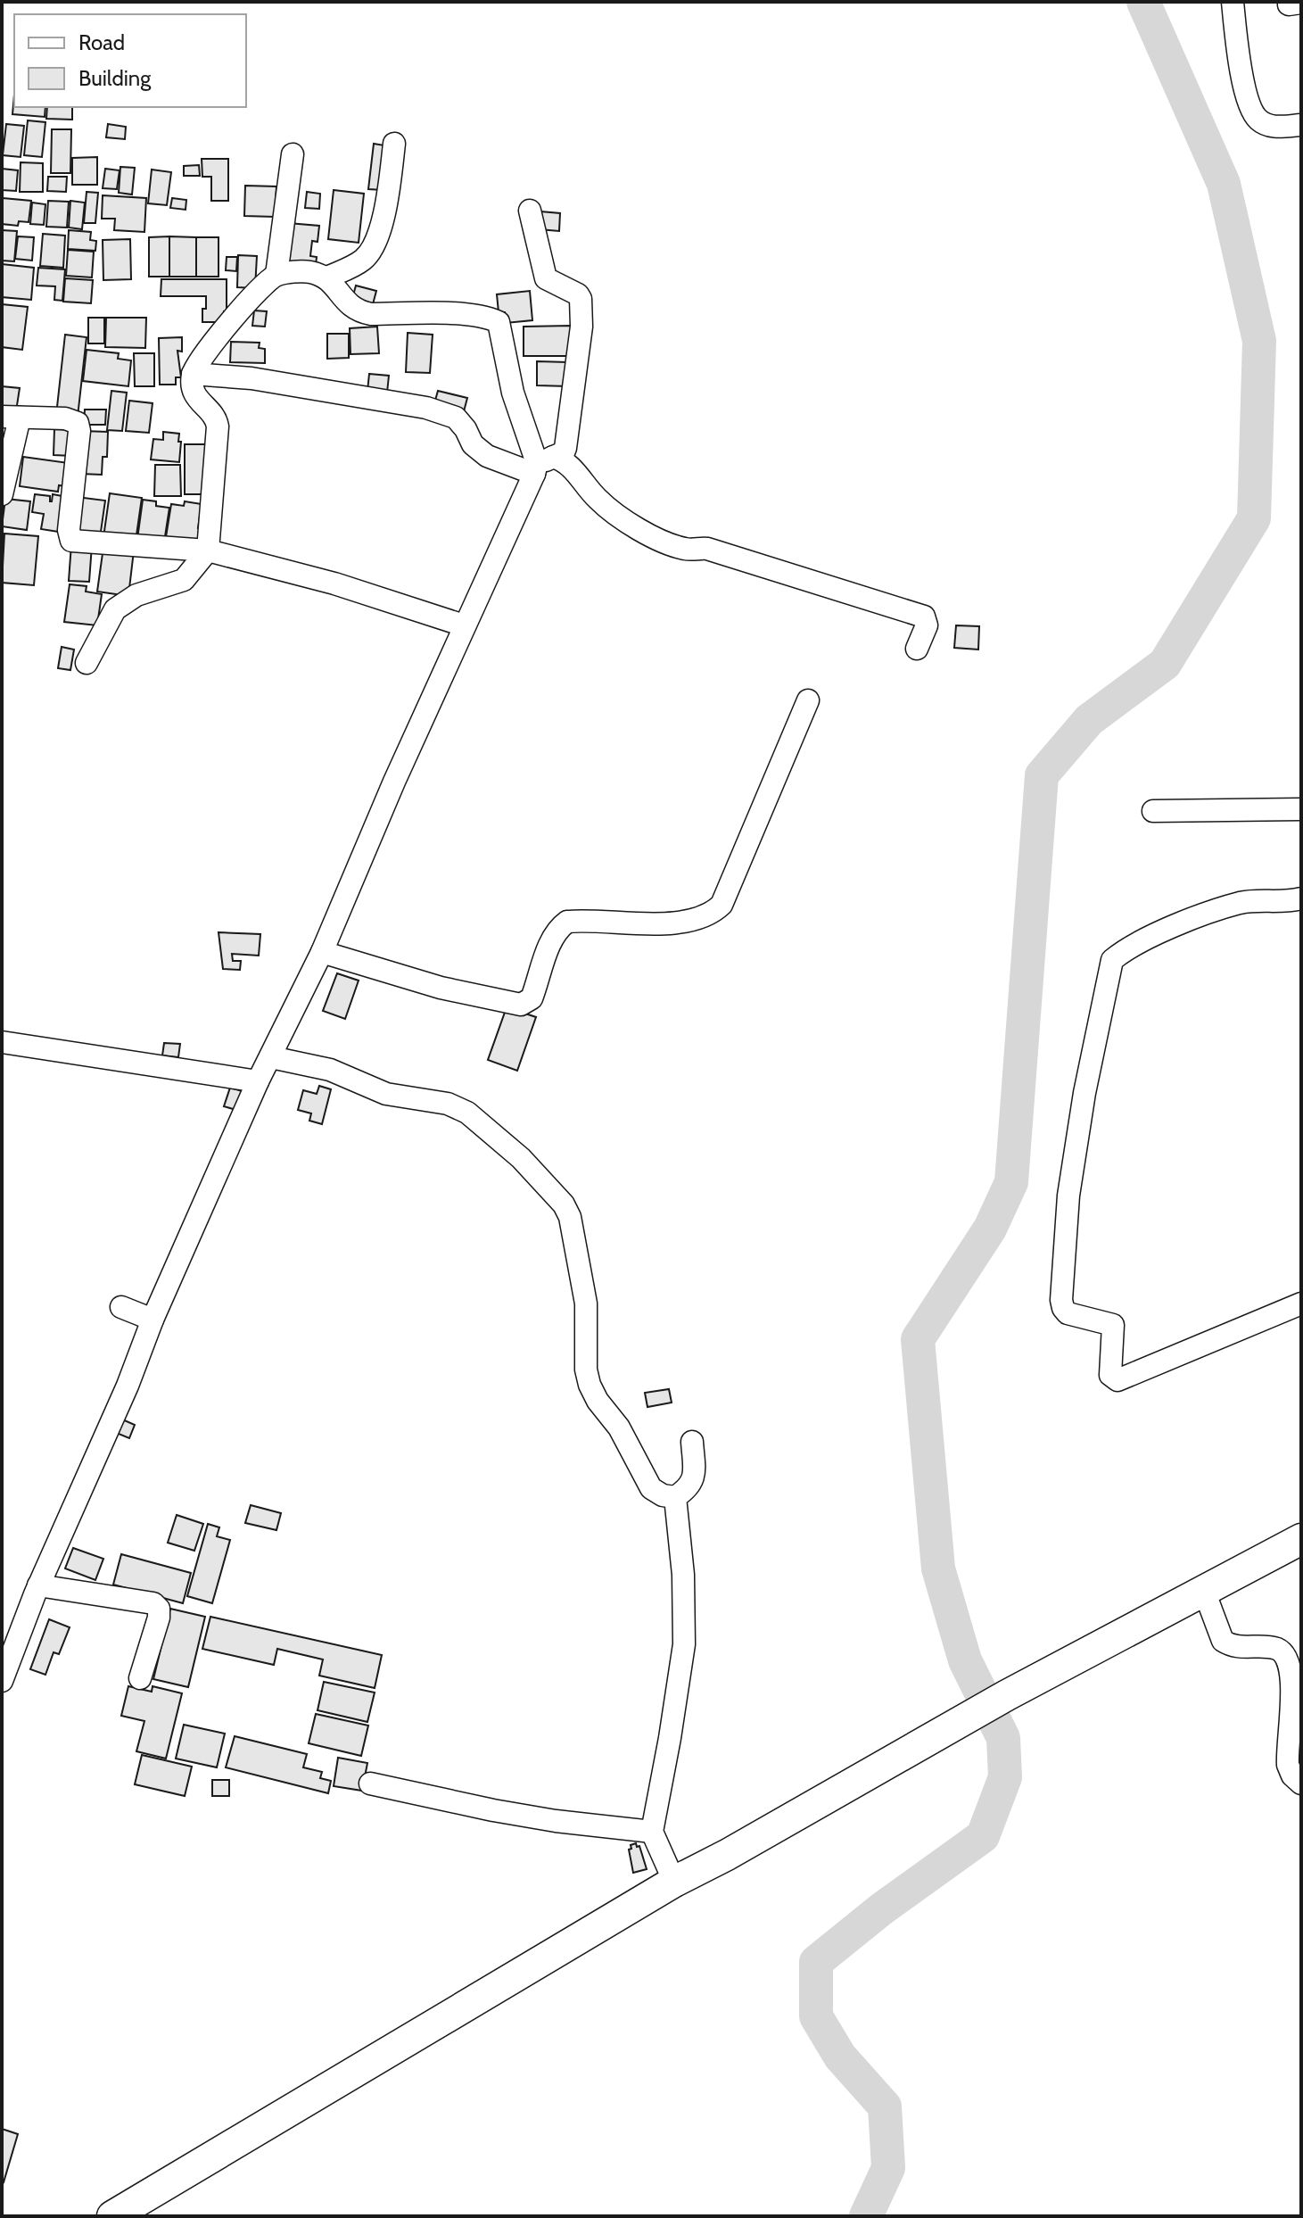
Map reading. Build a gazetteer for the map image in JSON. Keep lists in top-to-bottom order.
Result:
{
  "legend": ["Road", "Building"]
}
